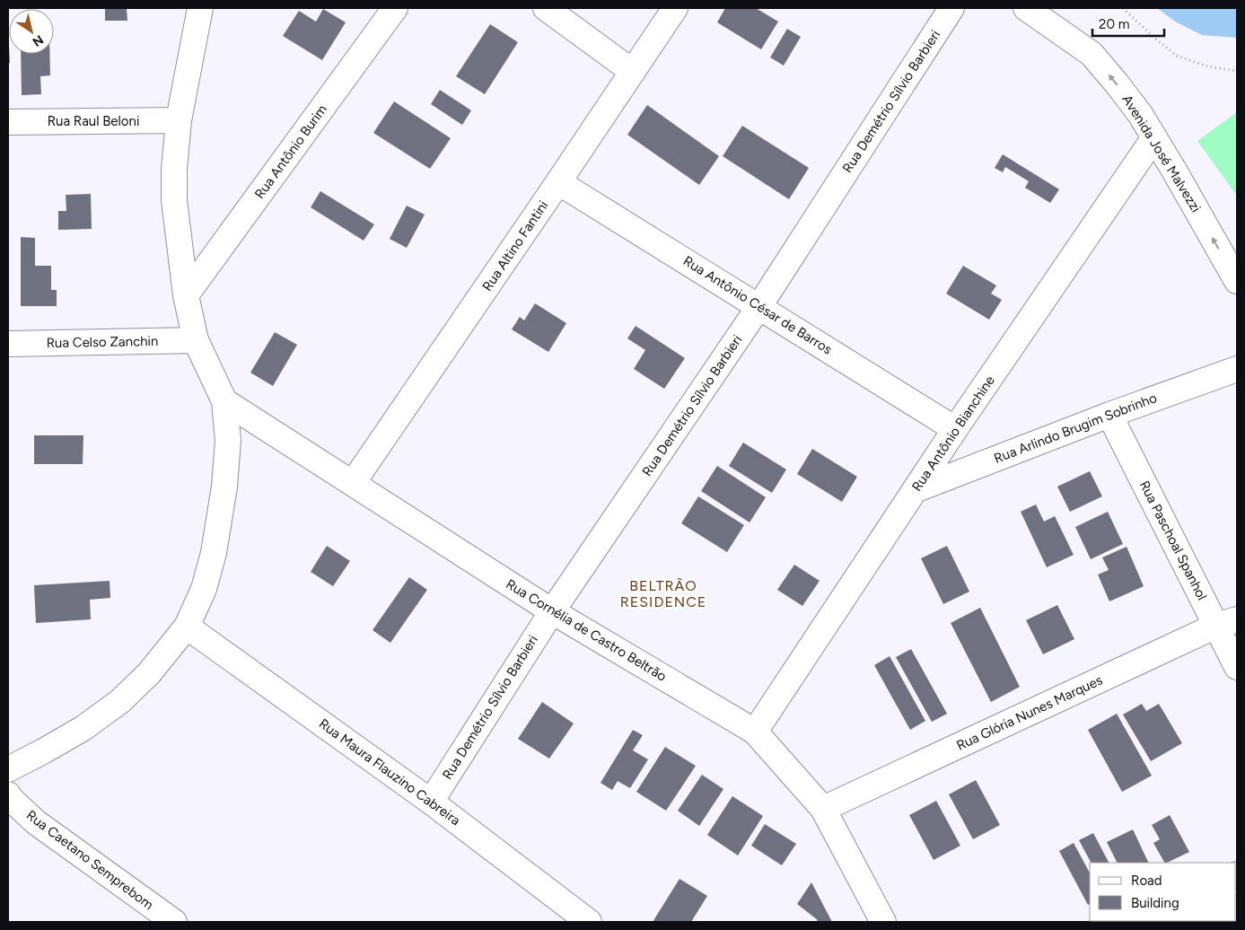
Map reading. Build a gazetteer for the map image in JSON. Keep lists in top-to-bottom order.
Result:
{
  "streets": {
    "street": [
      "Rua Demétrio Sílvio Barbieri",
      "Rua Raul Beloni",
      "Rua Antônio Burim",
      "Avenida José Malvezzi",
      "Rua Altino Fantini",
      "Rua Antônio César de Barros",
      "Rua Celso Zanchin",
      "Rua Arlindo Brugim Sobrinho",
      "Rua Antônio Bianchine",
      "Rua Paschoal Spanhol",
      "Rua Cornélia de Castro Beltrão",
      "Rua Glória Nunes Marques",
      "Rua Maura Flauzino Cabreira",
      "Rua Caetano Semprebom"
    ]
  },
  "crossings": [
    ["Rua Demétrio Sílvio Barbieri", "Rua Antônio César de Barros"],
    ["Rua Demétrio Sílvio Barbieri", "Rua Cornélia de Castro Beltrão"],
    ["Rua Demétrio Sílvio Barbieri", "Rua Maura Flauzino Cabreira"],
    ["Avenida José Malvezzi", "Rua Antônio Bianchine"],
    ["Rua Altino Fantini", "Rua Antônio César de Barros"],
    ["Rua Altino Fantini", "Rua Cornélia de Castro Beltrão"],
    ["Rua Antônio César de Barros", "Rua Antônio Bianchine"],
    ["Rua Arlindo Brugim Sobrinho", "Rua Antônio Bianchine"],
    ["Rua Arlindo Brugim Sobrinho", "Rua Paschoal Spanhol"],
    ["Rua Antônio Bianchine", "Rua Cornélia de Castro Beltrão"],
    ["Rua Paschoal Spanhol", "Rua Glória Nunes Marques"],
    ["Rua Cornélia de Castro Beltrão", "Rua Glória Nunes Marques"]
  ],
  "one_way": ["Avenida José Malvezzi"],
  "districts": ["BELTRÃO RESIDENCE"],
  "legend": ["Road", "Building"],
  "scale_bar": "20 m",
  "north": "bottom right"
}
